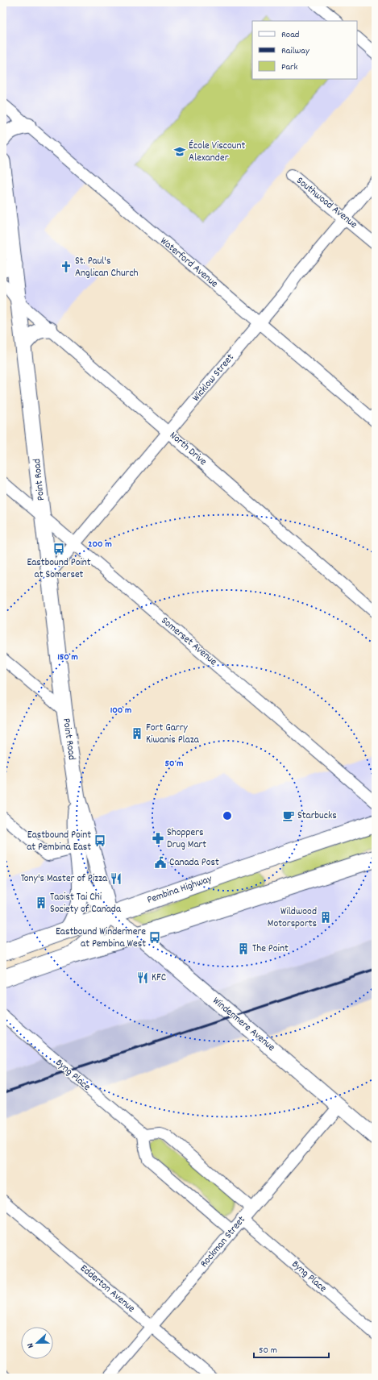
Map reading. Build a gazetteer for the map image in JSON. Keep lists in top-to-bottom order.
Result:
{
  "streets": {
    "main road": ["Pembina Highway"],
    "street": [
      "Southwood Avenue",
      "Waterford Avenue",
      "Wicklow Street",
      "North Drive",
      "Point Road",
      "Somerset Avenue",
      "Windermere Avenue",
      "Byng Place",
      "Rockman Street",
      "Edderton Avenue"
    ]
  },
  "crossings": [
    ["Southwood Avenue", "Wicklow Street"],
    ["Waterford Avenue", "Wicklow Street"],
    ["Wicklow Street", "North Drive"],
    ["Wicklow Street", "Point Road"],
    ["Wicklow Street", "Somerset Avenue"],
    ["North Drive", "Point Road"],
    ["Point Road", "Somerset Avenue"],
    ["Point Road", "Pembina Highway"],
    ["Point Road", "Windermere Avenue"],
    ["Pembina Highway", "Windermere Avenue"],
    ["Windermere Avenue", "Rockman Street"],
    ["Byng Place", "Rockman Street"],
    ["Rockman Street", "Edderton Avenue"]
  ],
  "places": {
    "school or university": ["École Viscount Alexander"],
    "church": ["St. Paul's Anglican Church"],
    "bus stop": ["Eastbound Point at Somerset", "Eastbound Point at Pembina East", "Eastbound Windermere at Pembina West"],
    "building": [
      "Fort Garry Kiwanis Plaza",
      "Taoist Tai Chi Society of Canada",
      "Wildwood Motorsports",
      "The Point"
    ],
    "cafe": ["Starbucks"],
    "pharmacy": ["Shoppers Drug Mart"],
    "public building": ["Canada Post"],
    "restaurant": ["Tony's Master of Pizza", "KFC"]
  },
  "legend": ["Road", "Railway", "Park"],
  "scale_bar": "50 m",
  "north": "left",
  "rings": [
    "200 m",
    "150 m",
    "100 m",
    "50 m"
  ]
}
